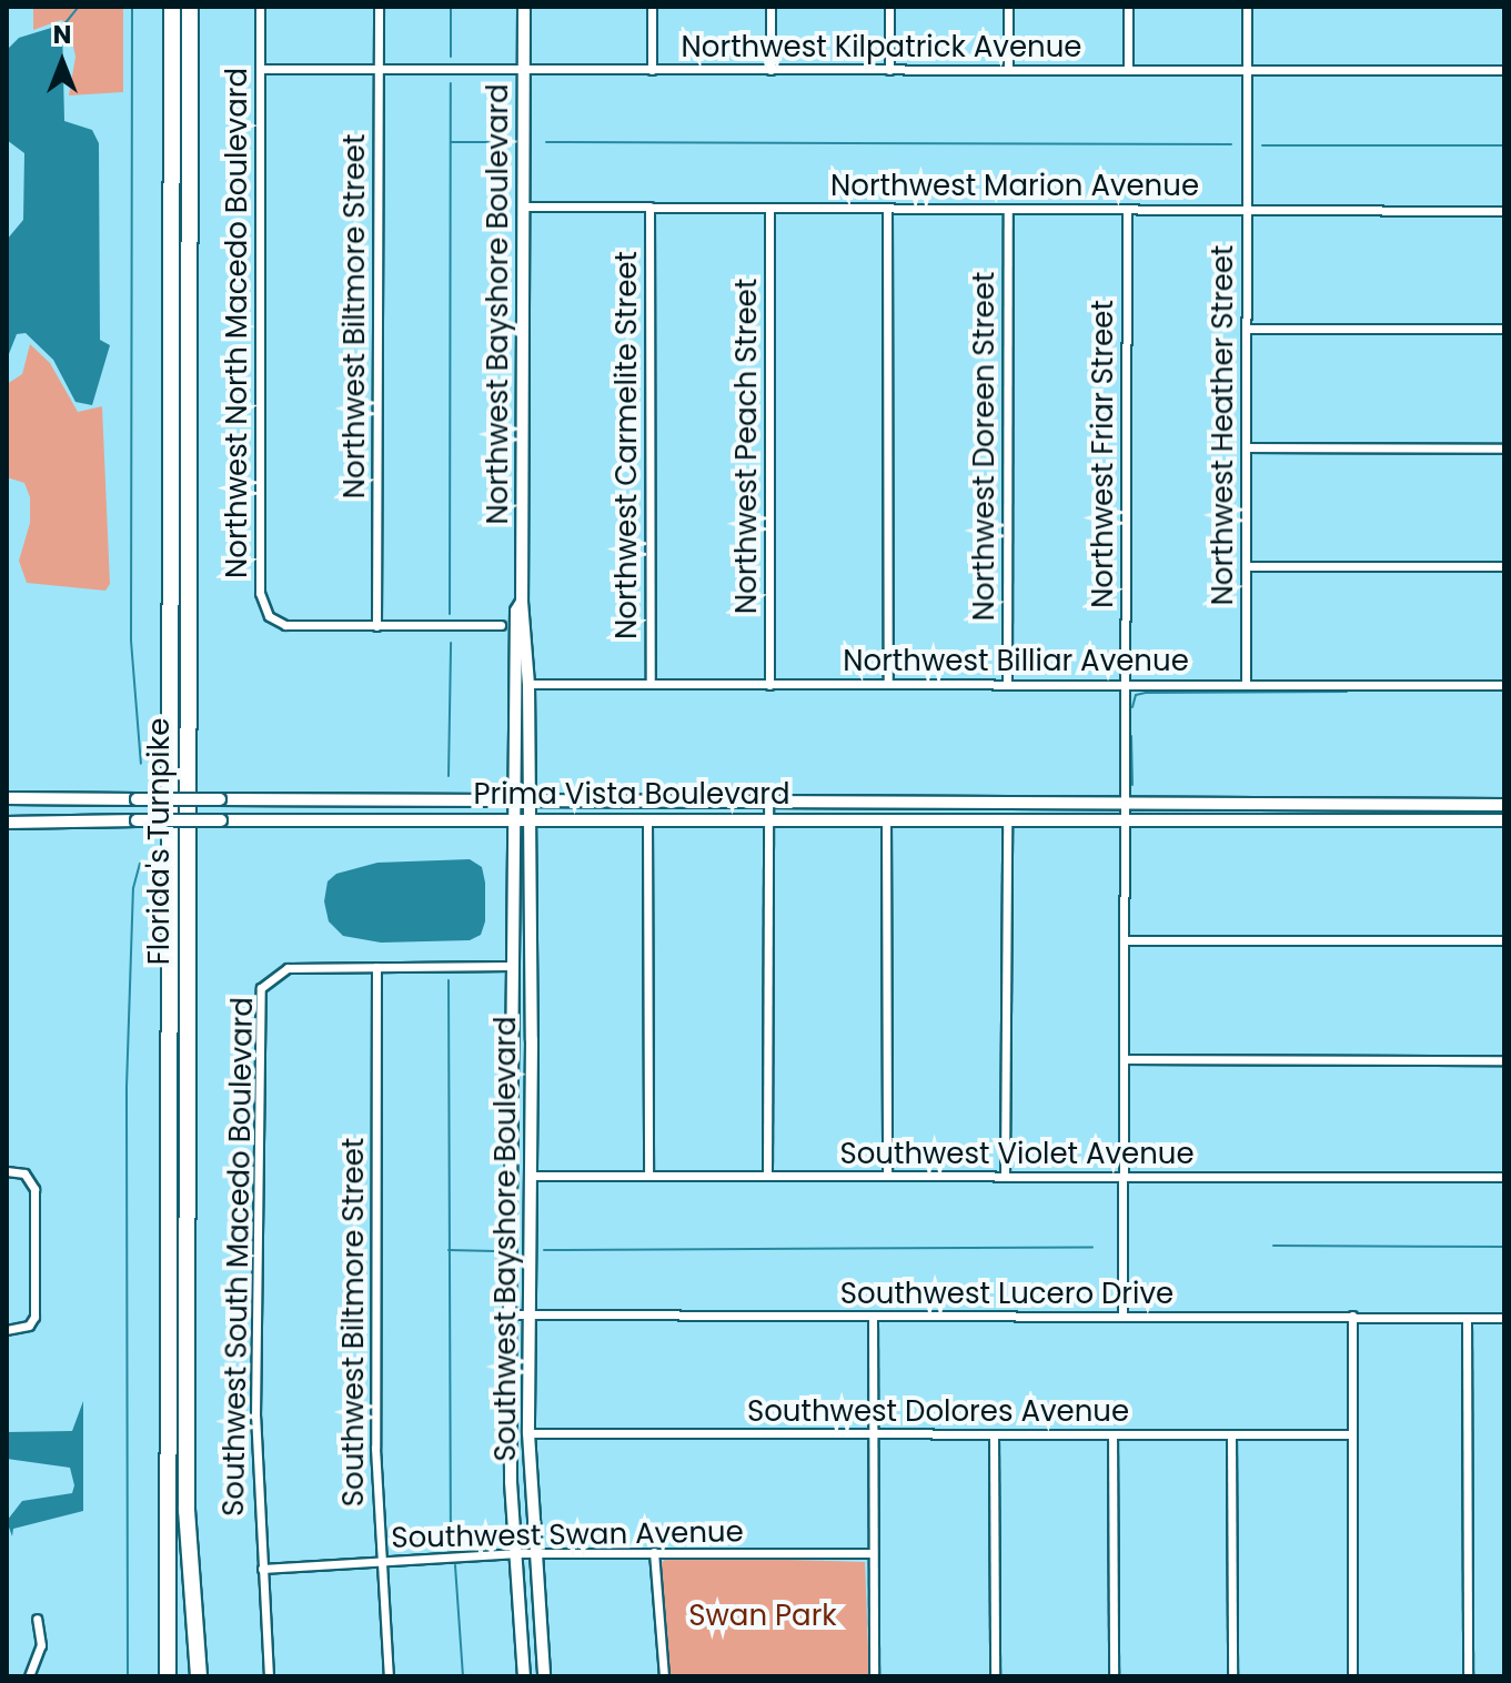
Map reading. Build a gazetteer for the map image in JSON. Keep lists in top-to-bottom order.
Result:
{
  "streets": {
    "highway": ["Florida's Turnpike"],
    "main road": ["Northwest Bayshore Boulevard", "Prima Vista Boulevard", "Southwest Bayshore Boulevard"],
    "street": [
      "Northwest Kilpatrick Avenue",
      "Northwest Marion Avenue",
      "Northwest Biltmore Street",
      "Northwest North Macedo Boulevard",
      "Northwest Heather Street",
      "Northwest Carmelite Street",
      "Northwest Peach Street",
      "Northwest Doreen Street",
      "Northwest Friar Street",
      "Northwest Billiar Avenue",
      "Southwest Violet Avenue",
      "Southwest South Macedo Boulevard",
      "Southwest Lucero Drive",
      "Southwest Biltmore Street",
      "Southwest Dolores Avenue",
      "Southwest Swan Avenue"
    ]
  },
  "crossings": [
    ["Northwest Kilpatrick Avenue", "Northwest Bayshore Boulevard"],
    ["Northwest Kilpatrick Avenue", "Northwest Biltmore Street"],
    ["Northwest Kilpatrick Avenue", "Northwest North Macedo Boulevard"],
    ["Northwest Kilpatrick Avenue", "Northwest Heather Street"],
    ["Northwest Marion Avenue", "Northwest Bayshore Boulevard"],
    ["Northwest Marion Avenue", "Northwest Heather Street"],
    ["Northwest Marion Avenue", "Northwest Carmelite Street"],
    ["Northwest Marion Avenue", "Northwest Peach Street"],
    ["Northwest Marion Avenue", "Northwest Doreen Street"],
    ["Northwest Marion Avenue", "Northwest Friar Street"],
    ["Northwest Bayshore Boulevard", "Northwest Billiar Avenue"],
    ["Northwest Bayshore Boulevard", "Prima Vista Boulevard"],
    ["Northwest Bayshore Boulevard", "Southwest Bayshore Boulevard"],
    ["Northwest Biltmore Street", "Northwest North Macedo Boulevard"],
    ["Northwest Heather Street", "Northwest Billiar Avenue"],
    ["Northwest Carmelite Street", "Northwest Billiar Avenue"],
    ["Northwest Peach Street", "Northwest Billiar Avenue"],
    ["Northwest Doreen Street", "Northwest Billiar Avenue"],
    ["Northwest Friar Street", "Northwest Billiar Avenue"],
    ["Northwest Friar Street", "Prima Vista Boulevard"],
    ["Northwest Friar Street", "Southwest Violet Avenue"],
    ["Northwest Friar Street", "Southwest Lucero Drive"],
    ["Prima Vista Boulevard", "Southwest Bayshore Boulevard"],
    ["Southwest Violet Avenue", "Southwest Bayshore Boulevard"],
    ["Southwest Bayshore Boulevard", "Southwest South Macedo Boulevard"],
    ["Southwest Bayshore Boulevard", "Southwest Lucero Drive"],
    ["Southwest Bayshore Boulevard", "Southwest Dolores Avenue"],
    ["Southwest Bayshore Boulevard", "Southwest Swan Avenue"],
    ["Southwest South Macedo Boulevard", "Southwest Biltmore Street"],
    ["Southwest South Macedo Boulevard", "Southwest Swan Avenue"],
    ["Southwest Biltmore Street", "Southwest Swan Avenue"]
  ],
  "parks": ["Swan Park"],
  "north": "top"
}
